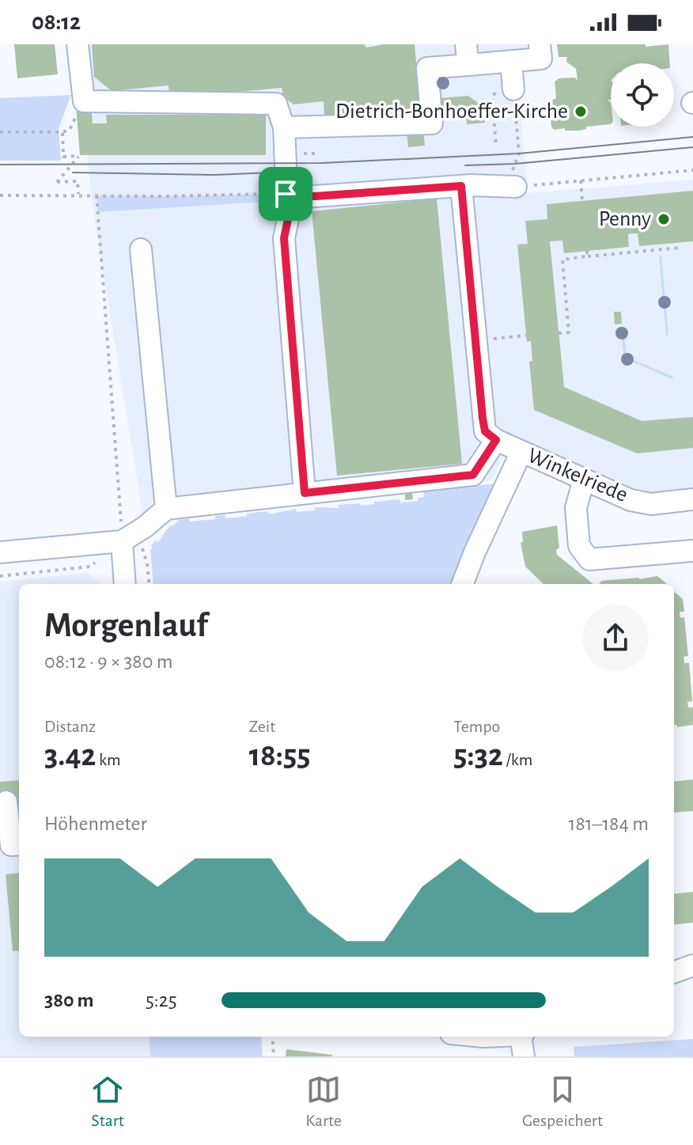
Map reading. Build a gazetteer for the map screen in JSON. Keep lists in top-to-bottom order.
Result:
{
  "streets": {
    "street": ["Winkelriede"]
  },
  "places": ["Dietrich-Bonhoeffer-Kirche", "Penny"],
  "page": {
    "status": "08:12",
    "heading": ["Morgenlauf", "08:12 · 9 × 380 m"],
    "stats": [
      ["Distanz", "3.42 km"],
      ["Zeit", "18:55"],
      ["Tempo", "5:32 /km"]
    ],
    "chart": ["Höhenmeter", "181–184 m"],
    "list": [
      {
        "name": "380 m",
        "note": "5:25"
      }
    ],
    "tabs": ["Start", "Karte", "Gespeichert"]
  }
}
